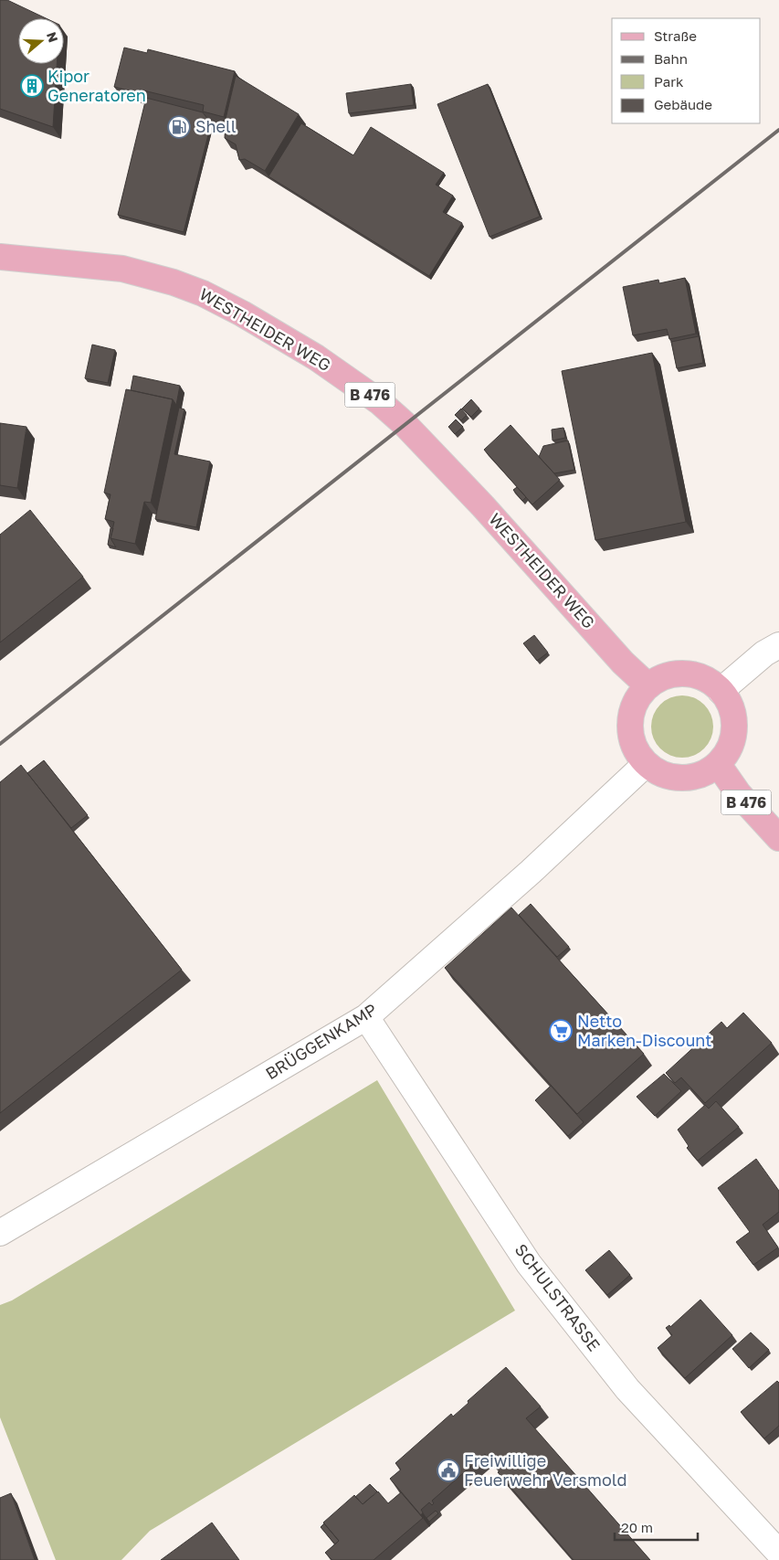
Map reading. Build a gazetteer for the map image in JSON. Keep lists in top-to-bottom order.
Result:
{
  "streets": {
    "main road": ["WESTHEIDER WEG", "B 476"],
    "street": ["BRÜGGENKAMP", "SCHULSTRASSE"]
  },
  "crossings": [
    ["WESTHEIDER WEG", "B 476"],
    ["WESTHEIDER WEG", "BRÜGGENKAMP"],
    ["B 476", "BRÜGGENKAMP"],
    ["BRÜGGENKAMP", "SCHULSTRASSE"]
  ],
  "places": {
    "building": ["Kipor Generatoren"],
    "fuel station": ["Shell"],
    "supermarket": ["Netto Marken-Discount"],
    "public building": ["Freiwillige Feuerwehr Versmold"]
  },
  "legend": [
    "Straße",
    "Bahn",
    "Park",
    "Gebäude"
  ],
  "scale_bar": "20 m",
  "north": "right"
}
